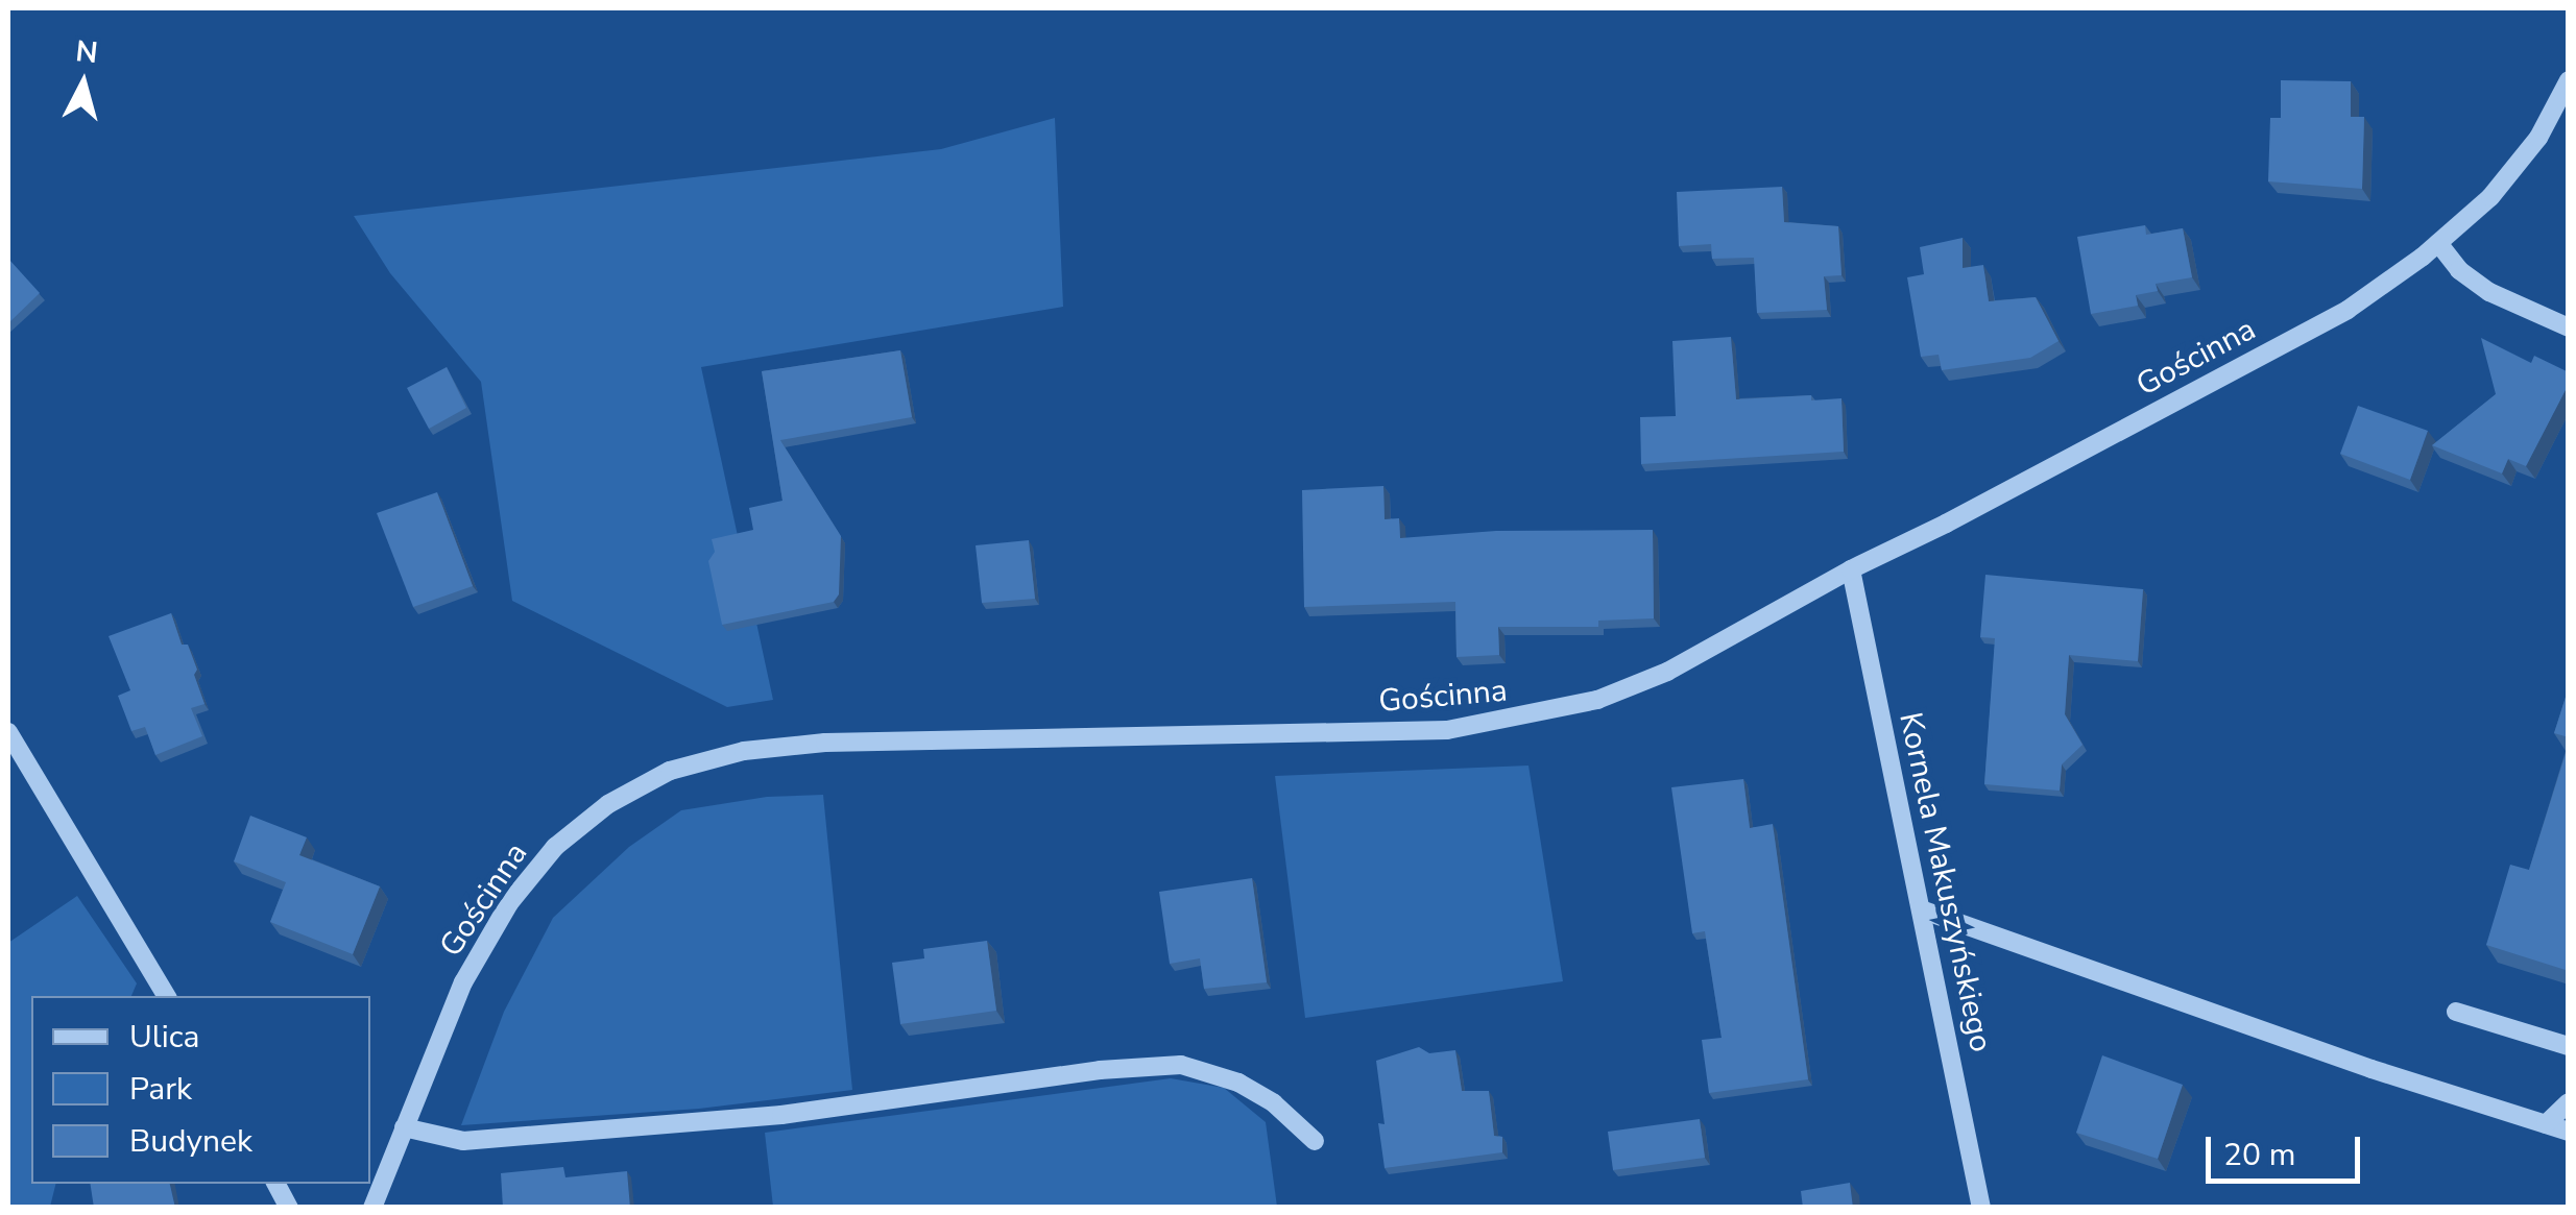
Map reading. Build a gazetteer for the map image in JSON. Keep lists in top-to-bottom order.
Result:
{
  "streets": {
    "street": ["Gościnna", "Kornela Makuszyńskiego"]
  },
  "crossings": [
    ["Gościnna", "Kornela Makuszyńskiego"]
  ],
  "legend": ["Ulica", "Park", "Budynek"],
  "scale_bar": "20 m",
  "north": "top"
}
